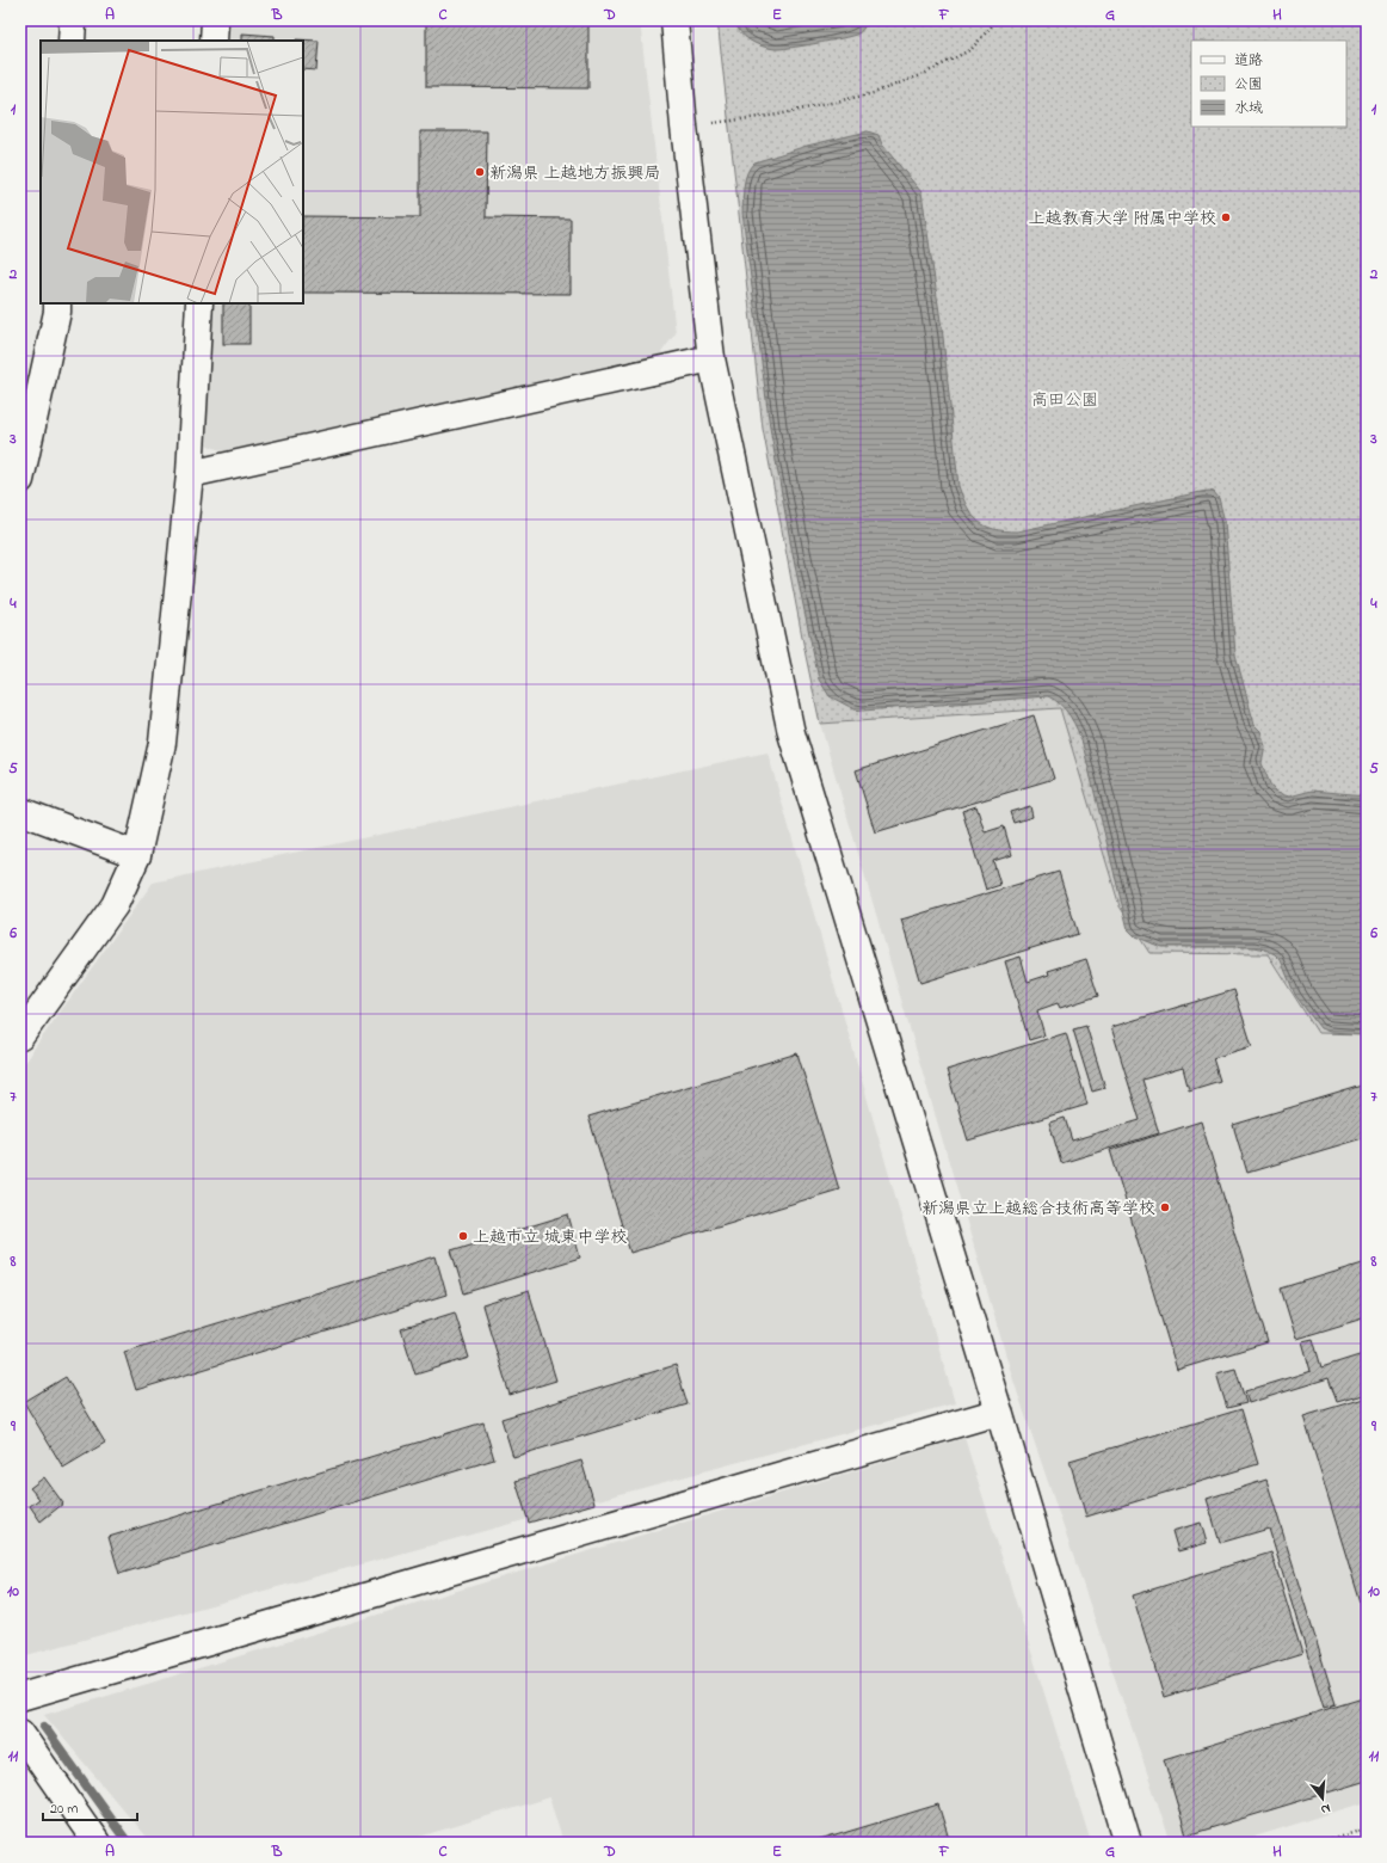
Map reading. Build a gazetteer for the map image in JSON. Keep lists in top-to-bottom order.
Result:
{
  "parks": ["高田公園"],
  "places": [
    "新潟県 上越地方振興局",
    "上越教育大学 附属中学校",
    "新潟県立上越総合技術高等学校",
    "上越市立 城東中学校"
  ],
  "legend": ["道路", "公園", "水域"],
  "scale_bar": "20 m",
  "north": "bottom",
  "grid": {
    "columns": [
      "A",
      "B",
      "C",
      "D",
      "E",
      "F",
      "G",
      "H"
    ],
    "rows": [
      "1",
      "2",
      "3",
      "4",
      "5",
      "6",
      "7",
      "8",
      "9",
      "10",
      "11"
    ]
  }
}
